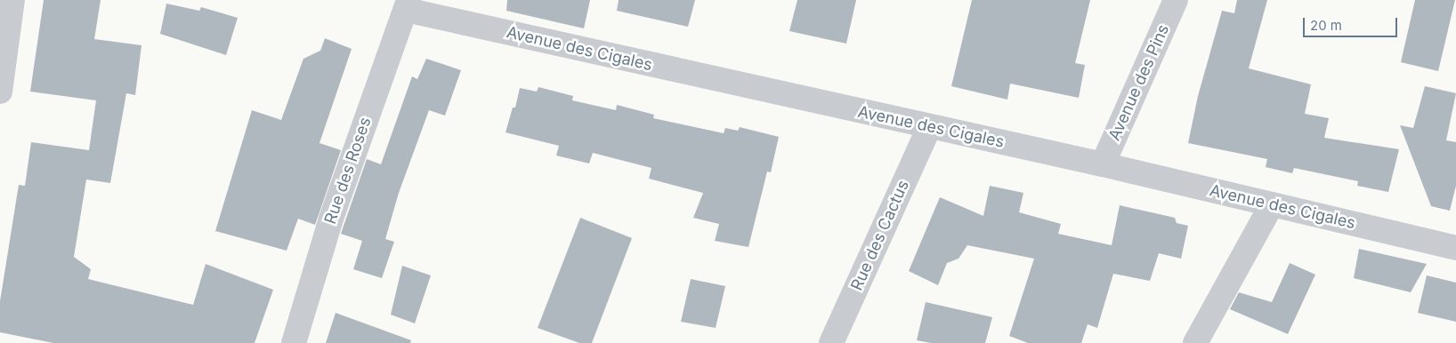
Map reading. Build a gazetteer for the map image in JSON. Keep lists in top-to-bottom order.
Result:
{
  "streets": {
    "street": [
      "Avenue des Cigales",
      "Avenue des Pins",
      "Rue des Roses",
      "Rue des Cactus"
    ]
  },
  "crossings": [
    ["Avenue des Cigales", "Avenue des Pins"],
    ["Avenue des Cigales", "Rue des Roses"],
    ["Avenue des Cigales", "Rue des Cactus"]
  ],
  "scale_bar": "20 m"
}
